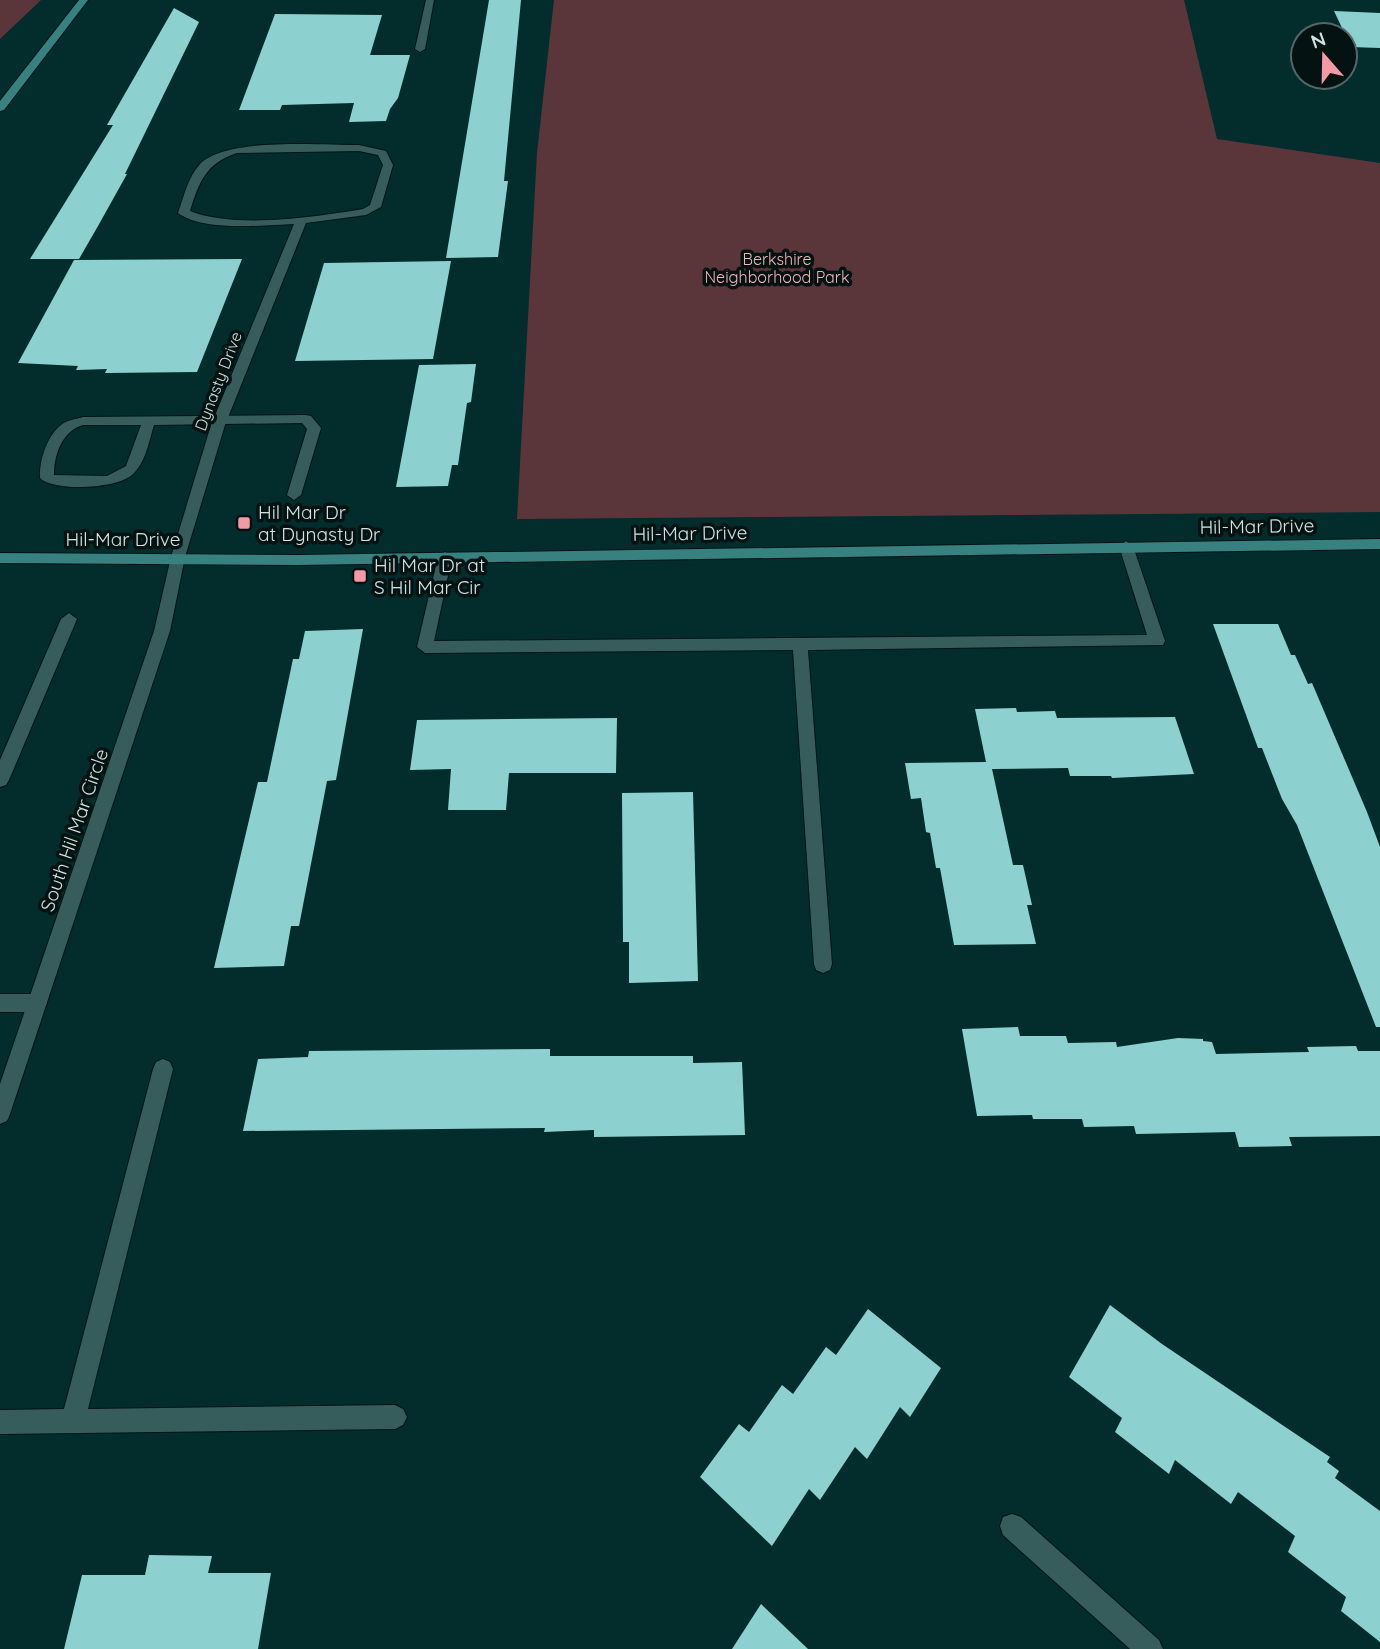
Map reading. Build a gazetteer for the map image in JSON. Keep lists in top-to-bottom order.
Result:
{
  "streets": {
    "street": ["Dynasty Drive", "Hil-Mar Drive", "South Hil Mar Circle"]
  },
  "crossings": [
    ["Dynasty Drive", "Hil-Mar Drive"],
    ["Dynasty Drive", "South Hil Mar Circle"],
    ["Hil-Mar Drive", "South Hil Mar Circle"]
  ],
  "parks": ["Berkshire Neighborhood Park"],
  "places": {
    "transit": ["Hil Mar Dr at Dynasty Dr", "Hil Mar Dr at S Hil Mar Cir"]
  },
  "north": "top"
}
